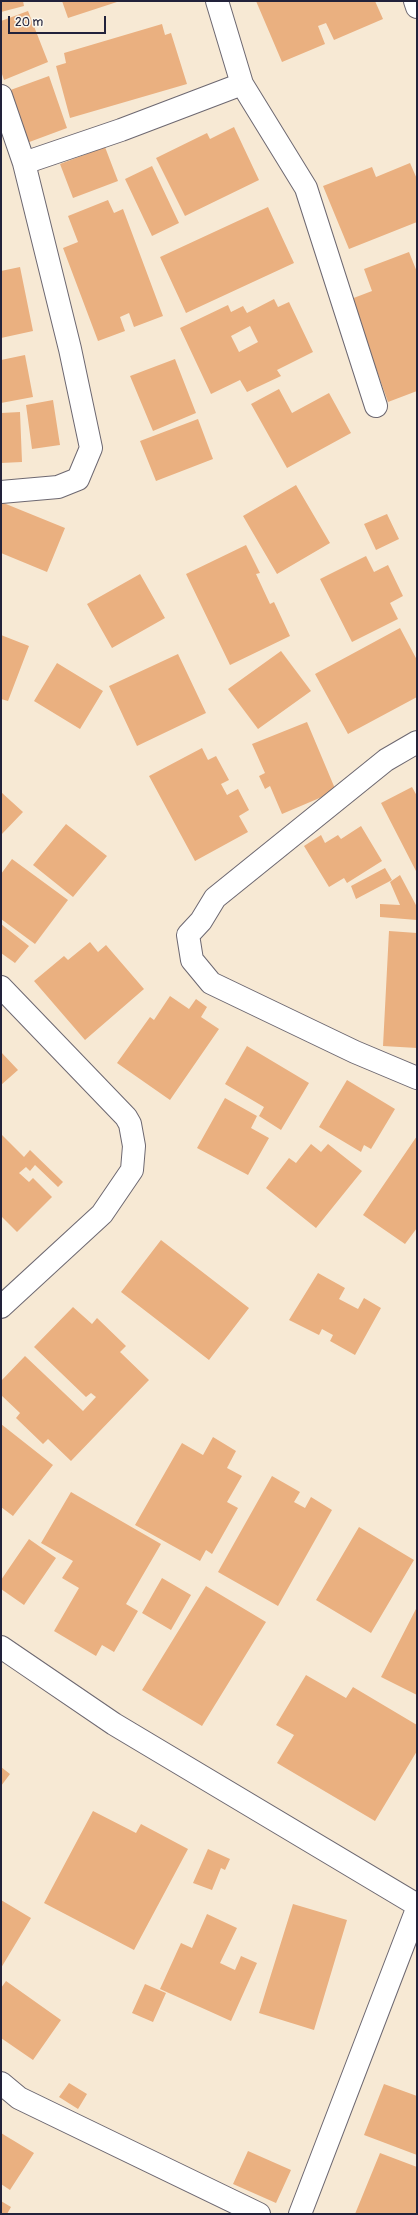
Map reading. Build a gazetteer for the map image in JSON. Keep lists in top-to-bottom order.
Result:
{
  "scale_bar": "20 m"
}
